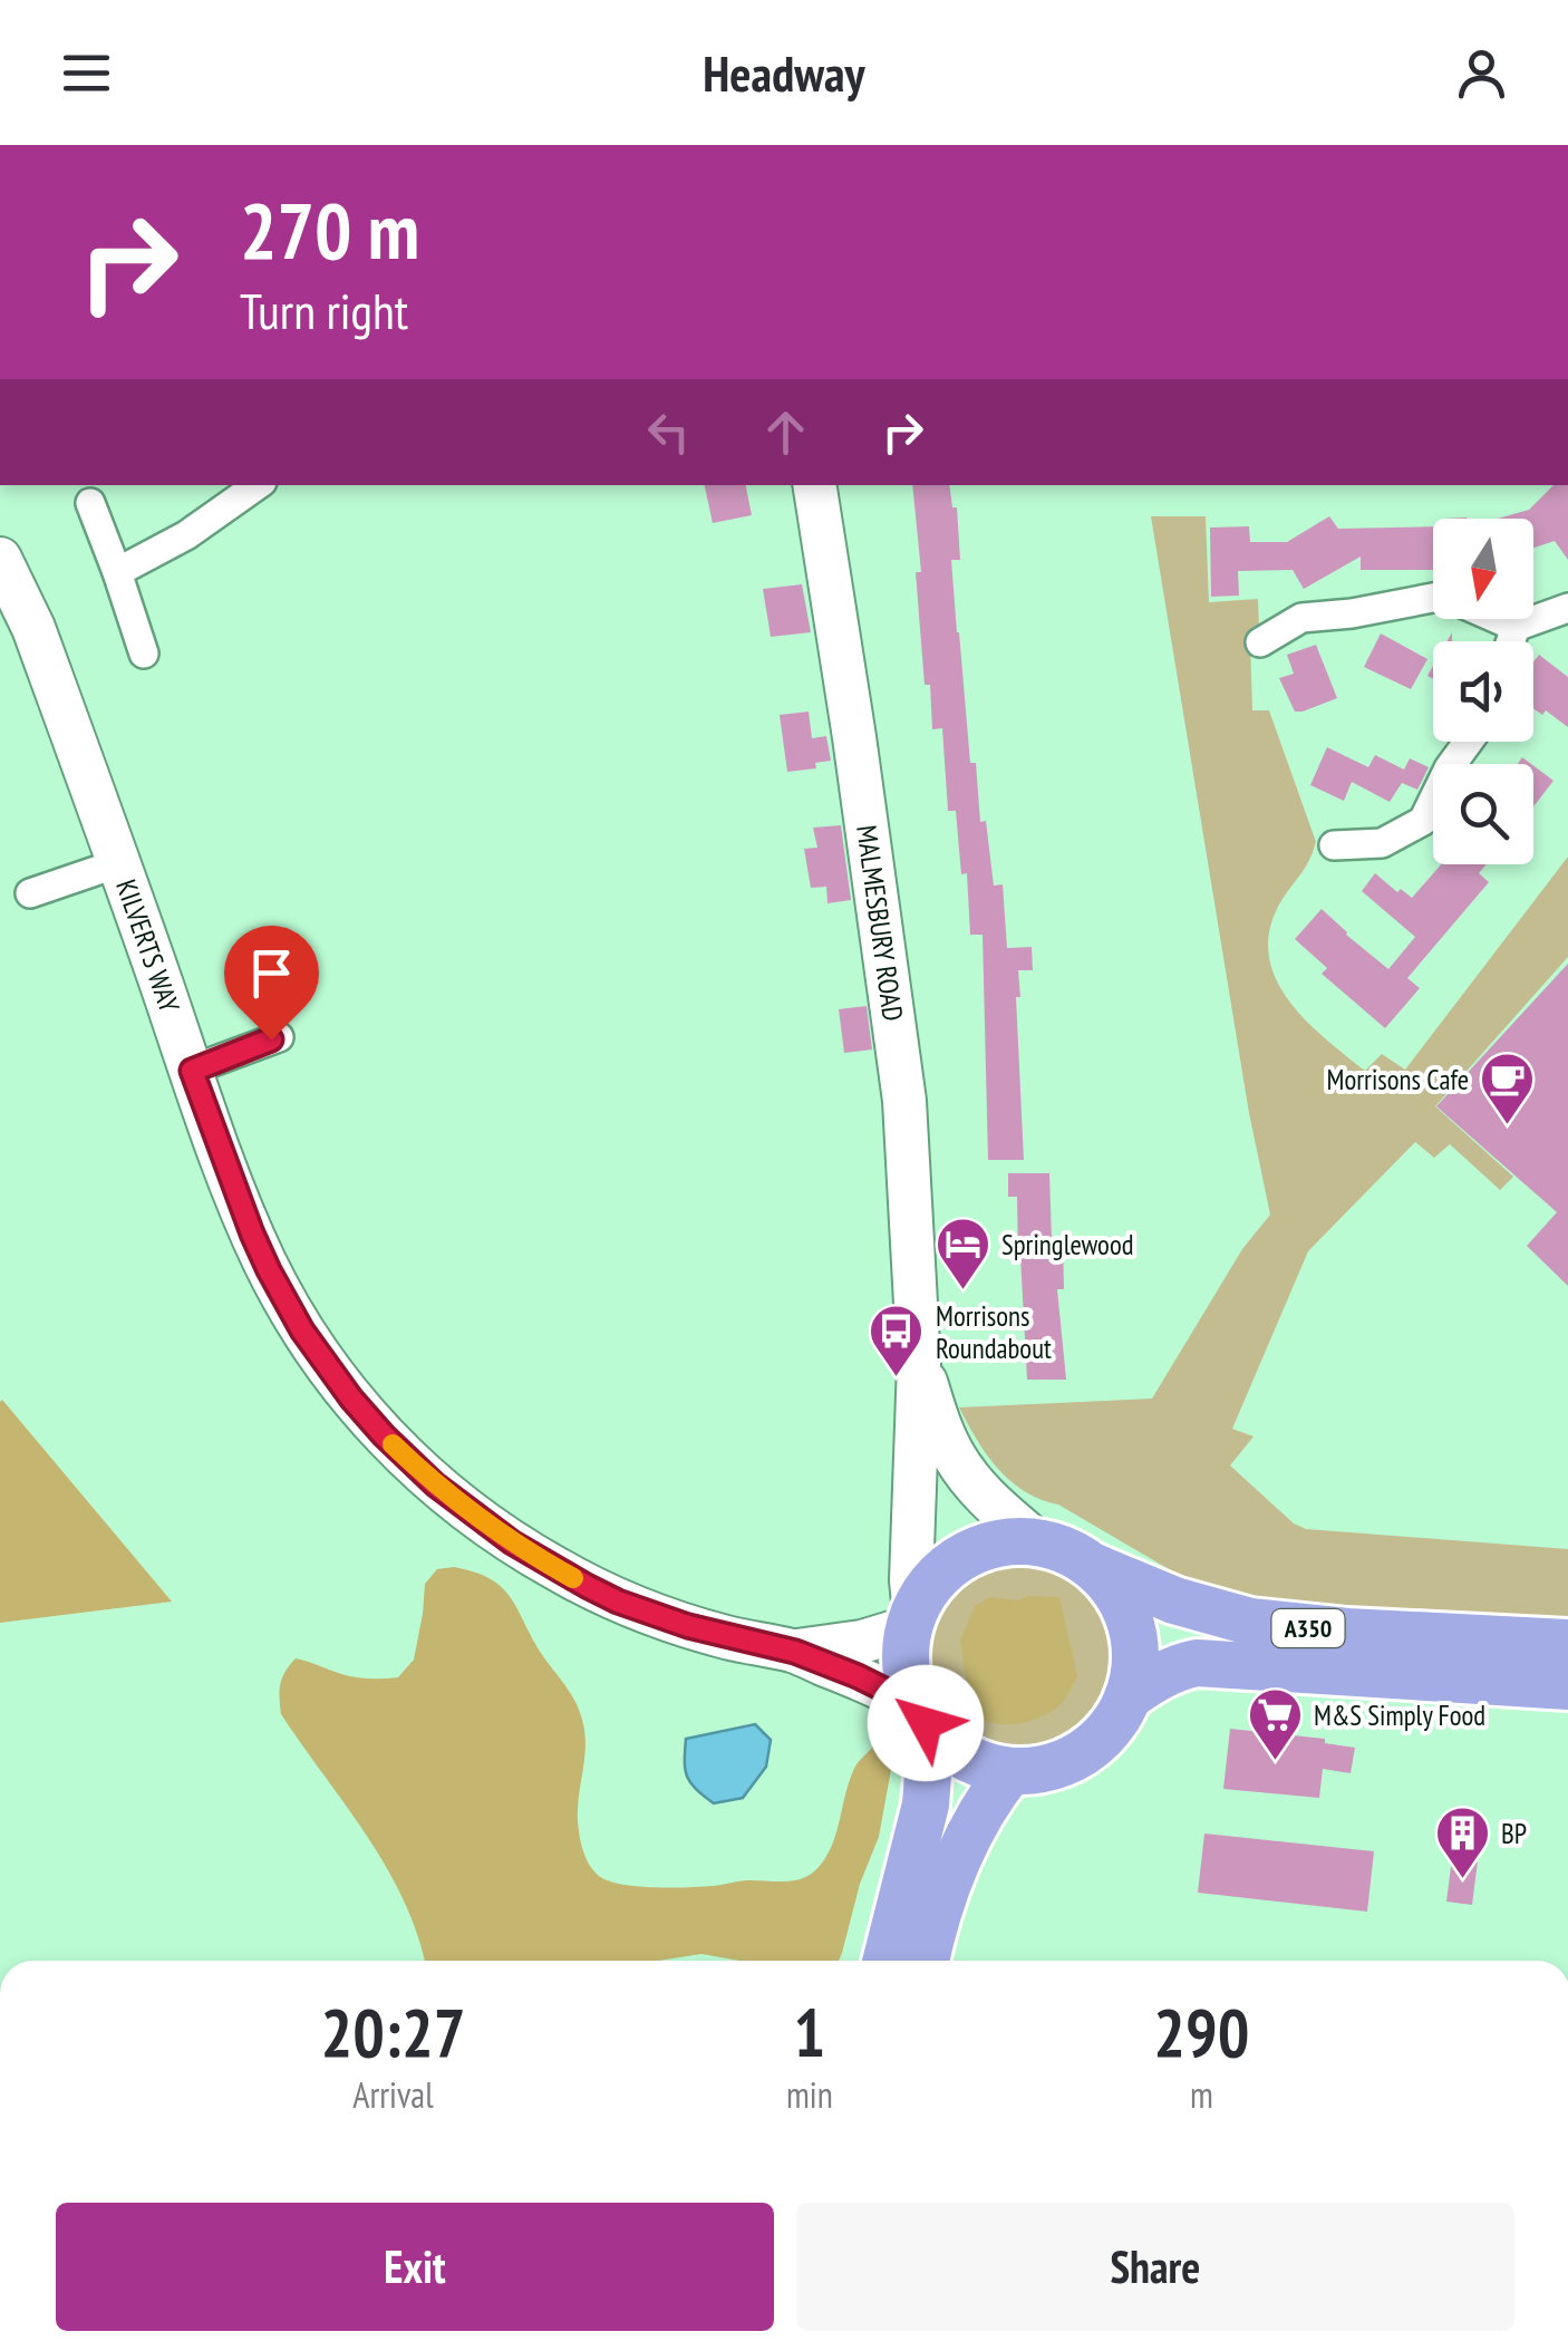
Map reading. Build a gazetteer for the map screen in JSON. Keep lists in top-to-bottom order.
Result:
{
  "streets": {
    "highway": ["A350"],
    "main road": ["MALMESBURY ROAD", "KILVERTS WAY"]
  },
  "crossings": [
    ["MALMESBURY ROAD", "KILVERTS WAY"],
    ["MALMESBURY ROAD", "A350"],
    ["KILVERTS WAY", "A350"]
  ],
  "places": {
    "cafe": ["Morrisons Cafe"],
    "hotel": ["Springlewood"],
    "bus stop": ["Morrisons Roundabout"],
    "supermarket": ["M&S Simply Food"],
    "building": ["BP"]
  },
  "north": "bottom",
  "page": {
    "header": "Headway",
    "turn": ["270 m", "Turn right"],
    "eta": [
      "20:27",
      "Arrival",
      "1",
      "min",
      "290",
      "m"
    ],
    "buttons": ["Exit", "Share"]
  }
}
